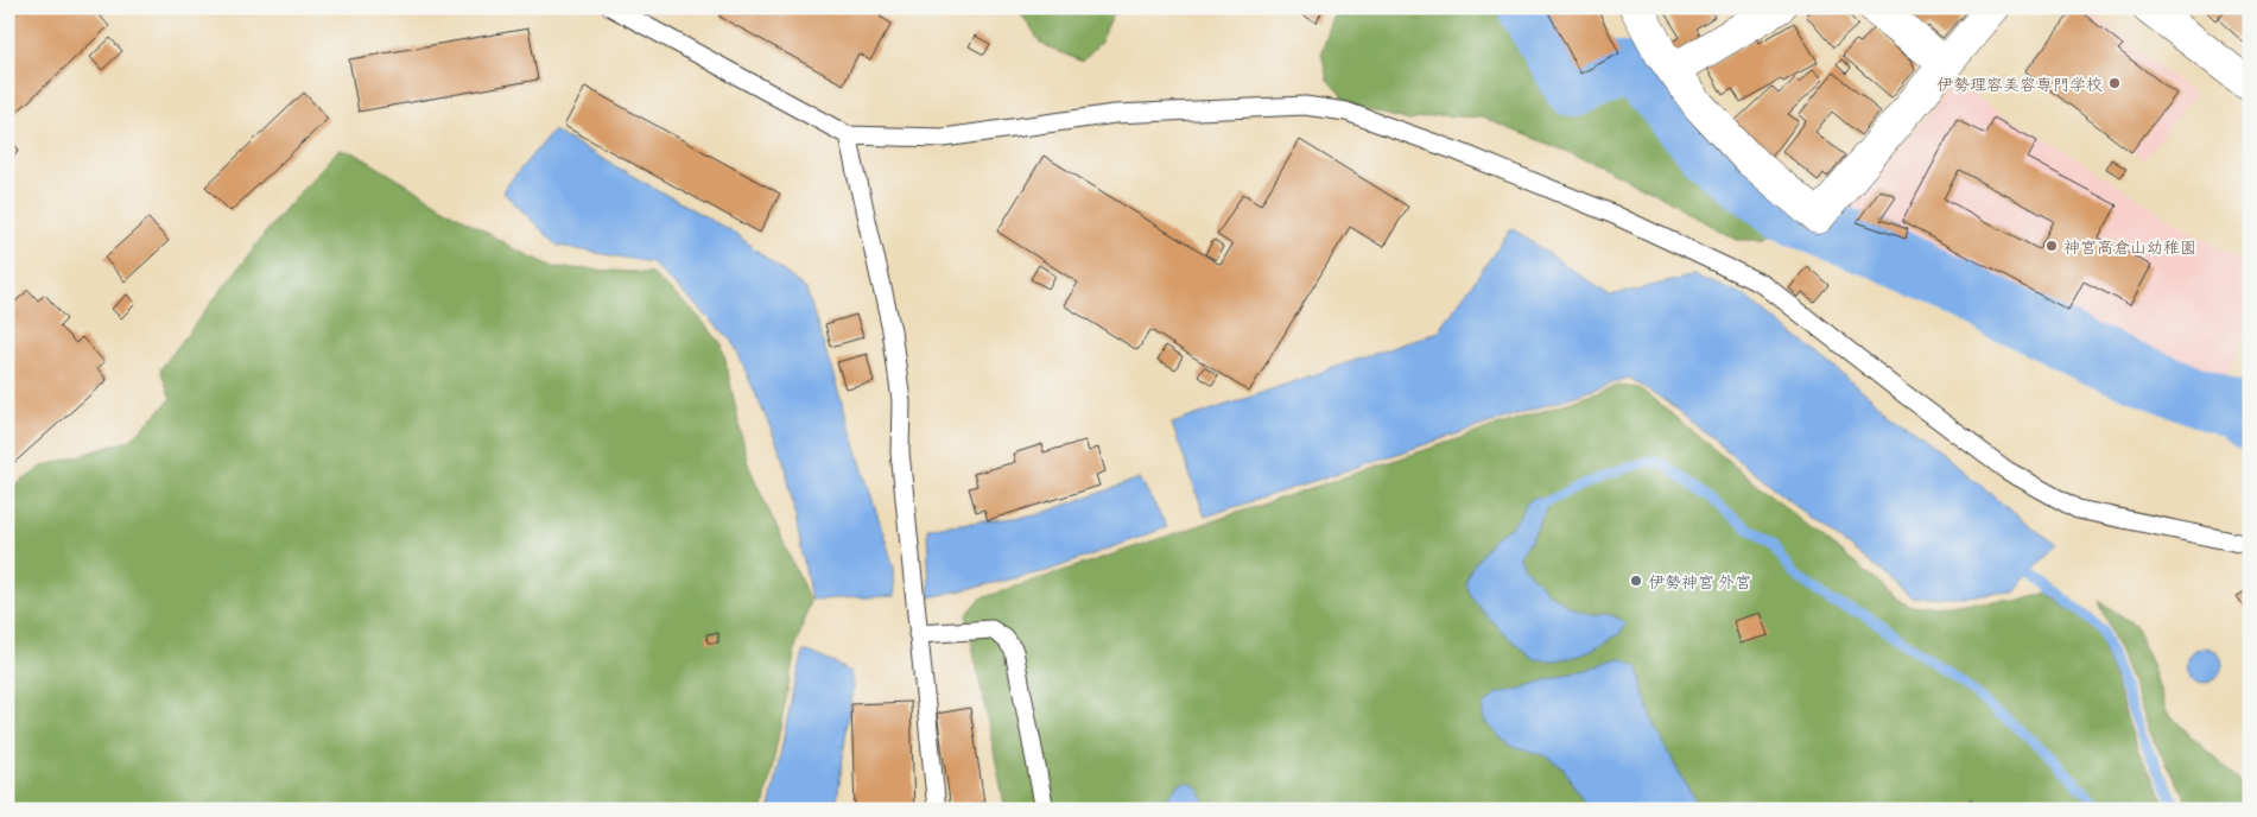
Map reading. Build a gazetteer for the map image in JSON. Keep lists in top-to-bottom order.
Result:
{
  "places": ["伊勢理容美容専門学校", "神宮高倉山幼稚園", "伊勢神宮 外宮"]
}
